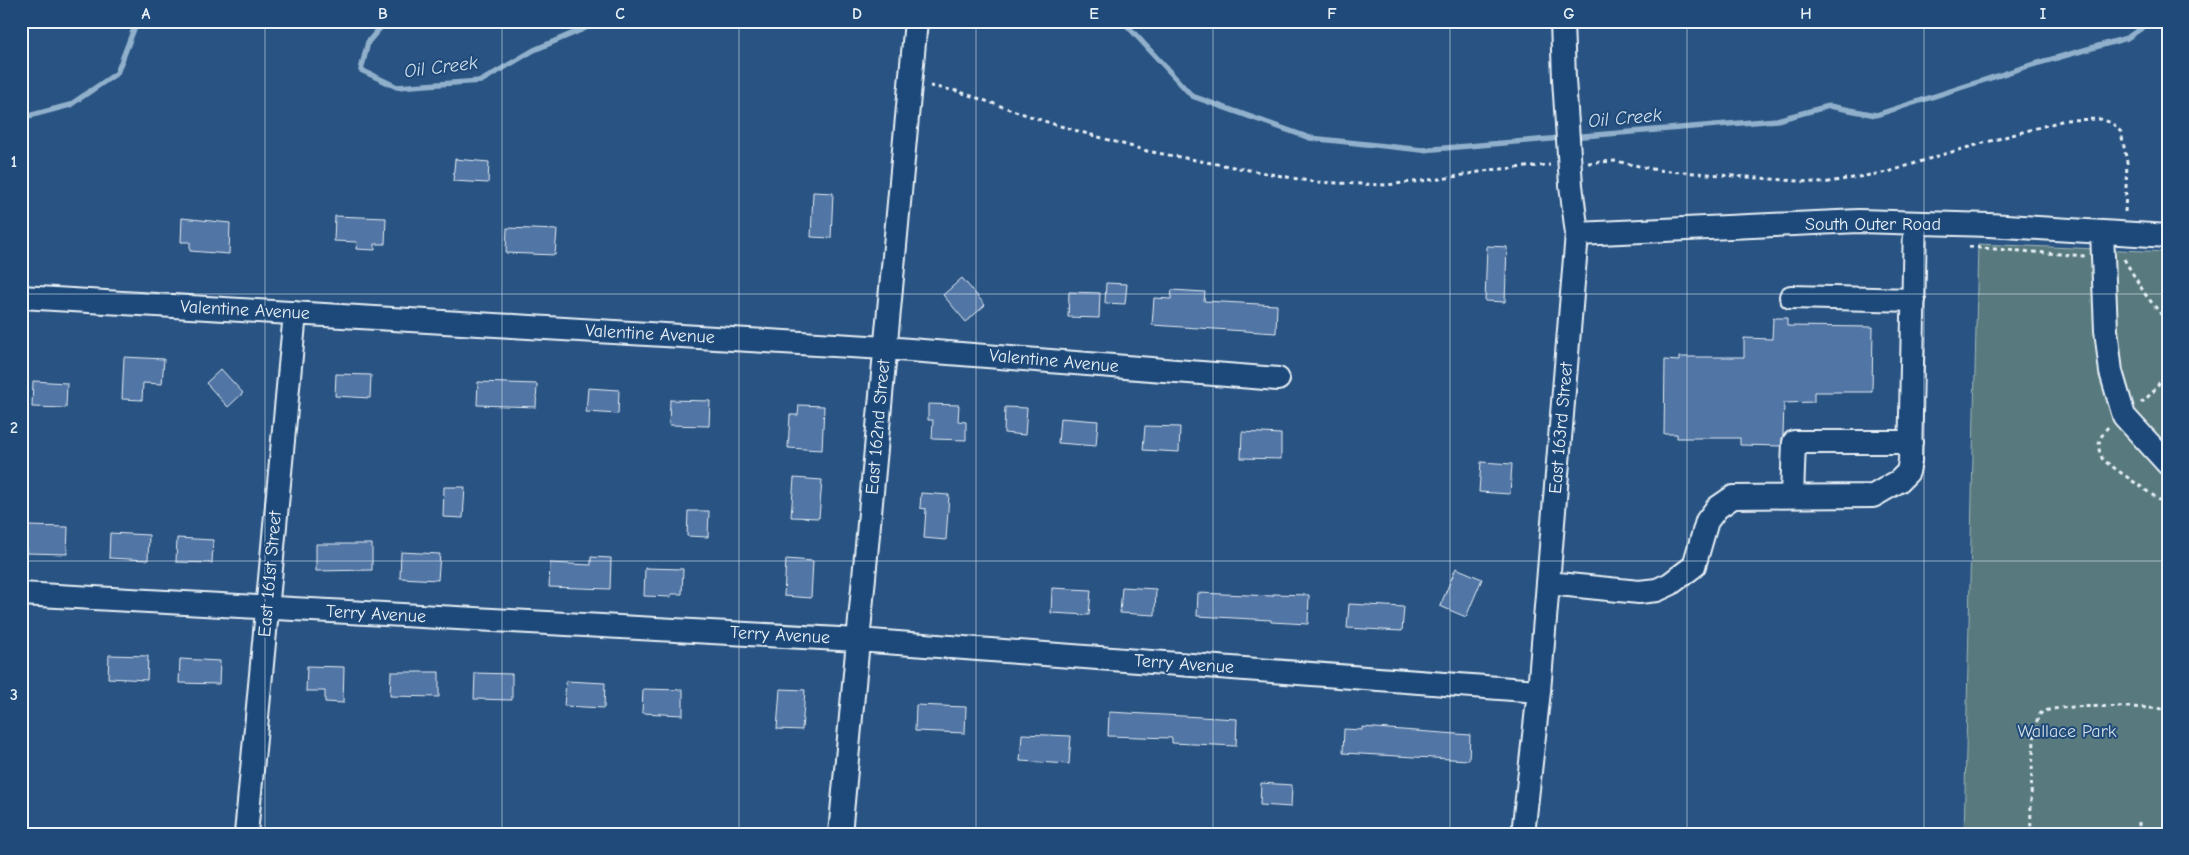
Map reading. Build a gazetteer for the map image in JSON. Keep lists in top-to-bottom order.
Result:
{
  "streets": {
    "street": [
      "South Outer Road",
      "Valentine Avenue",
      "East 162nd Street",
      "East 163rd Street",
      "East 161st Street",
      "Terry Avenue"
    ]
  },
  "crossings": [
    ["South Outer Road", "East 163rd Street"],
    ["Valentine Avenue", "East 162nd Street"],
    ["Valentine Avenue", "East 161st Street"],
    ["East 162nd Street", "Terry Avenue"],
    ["East 163rd Street", "Terry Avenue"],
    ["East 161st Street", "Terry Avenue"]
  ],
  "water": ["Oil Creek"],
  "parks": ["Wallace Park"],
  "grid": {
    "columns": [
      "A",
      "B",
      "C",
      "D",
      "E",
      "F",
      "G",
      "H",
      "I"
    ],
    "rows": ["1", "2", "3"]
  }
}
